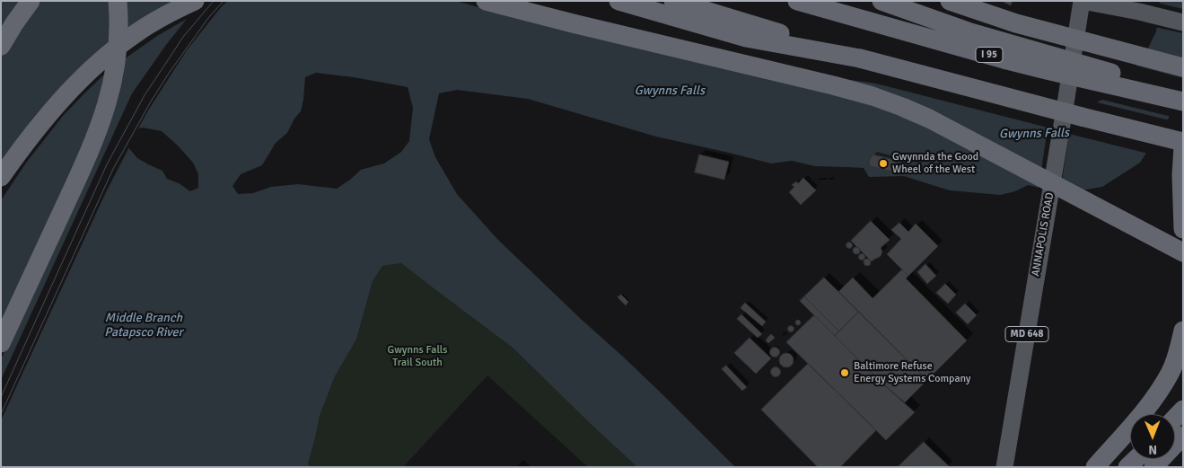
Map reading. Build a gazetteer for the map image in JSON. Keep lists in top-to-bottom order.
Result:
{
  "streets": {
    "highway": ["I 95"],
    "main road": ["ANNAPOLIS ROAD", "MD 648"]
  },
  "water": ["Gwynns Falls", "Middle Branch Patapsco River"],
  "parks": ["Gwynns Falls Trail South"],
  "places": ["Gwynnda the Good Wheel of the West", "Baltimore Refuse Energy Systems Company"],
  "north": "bottom"
}
